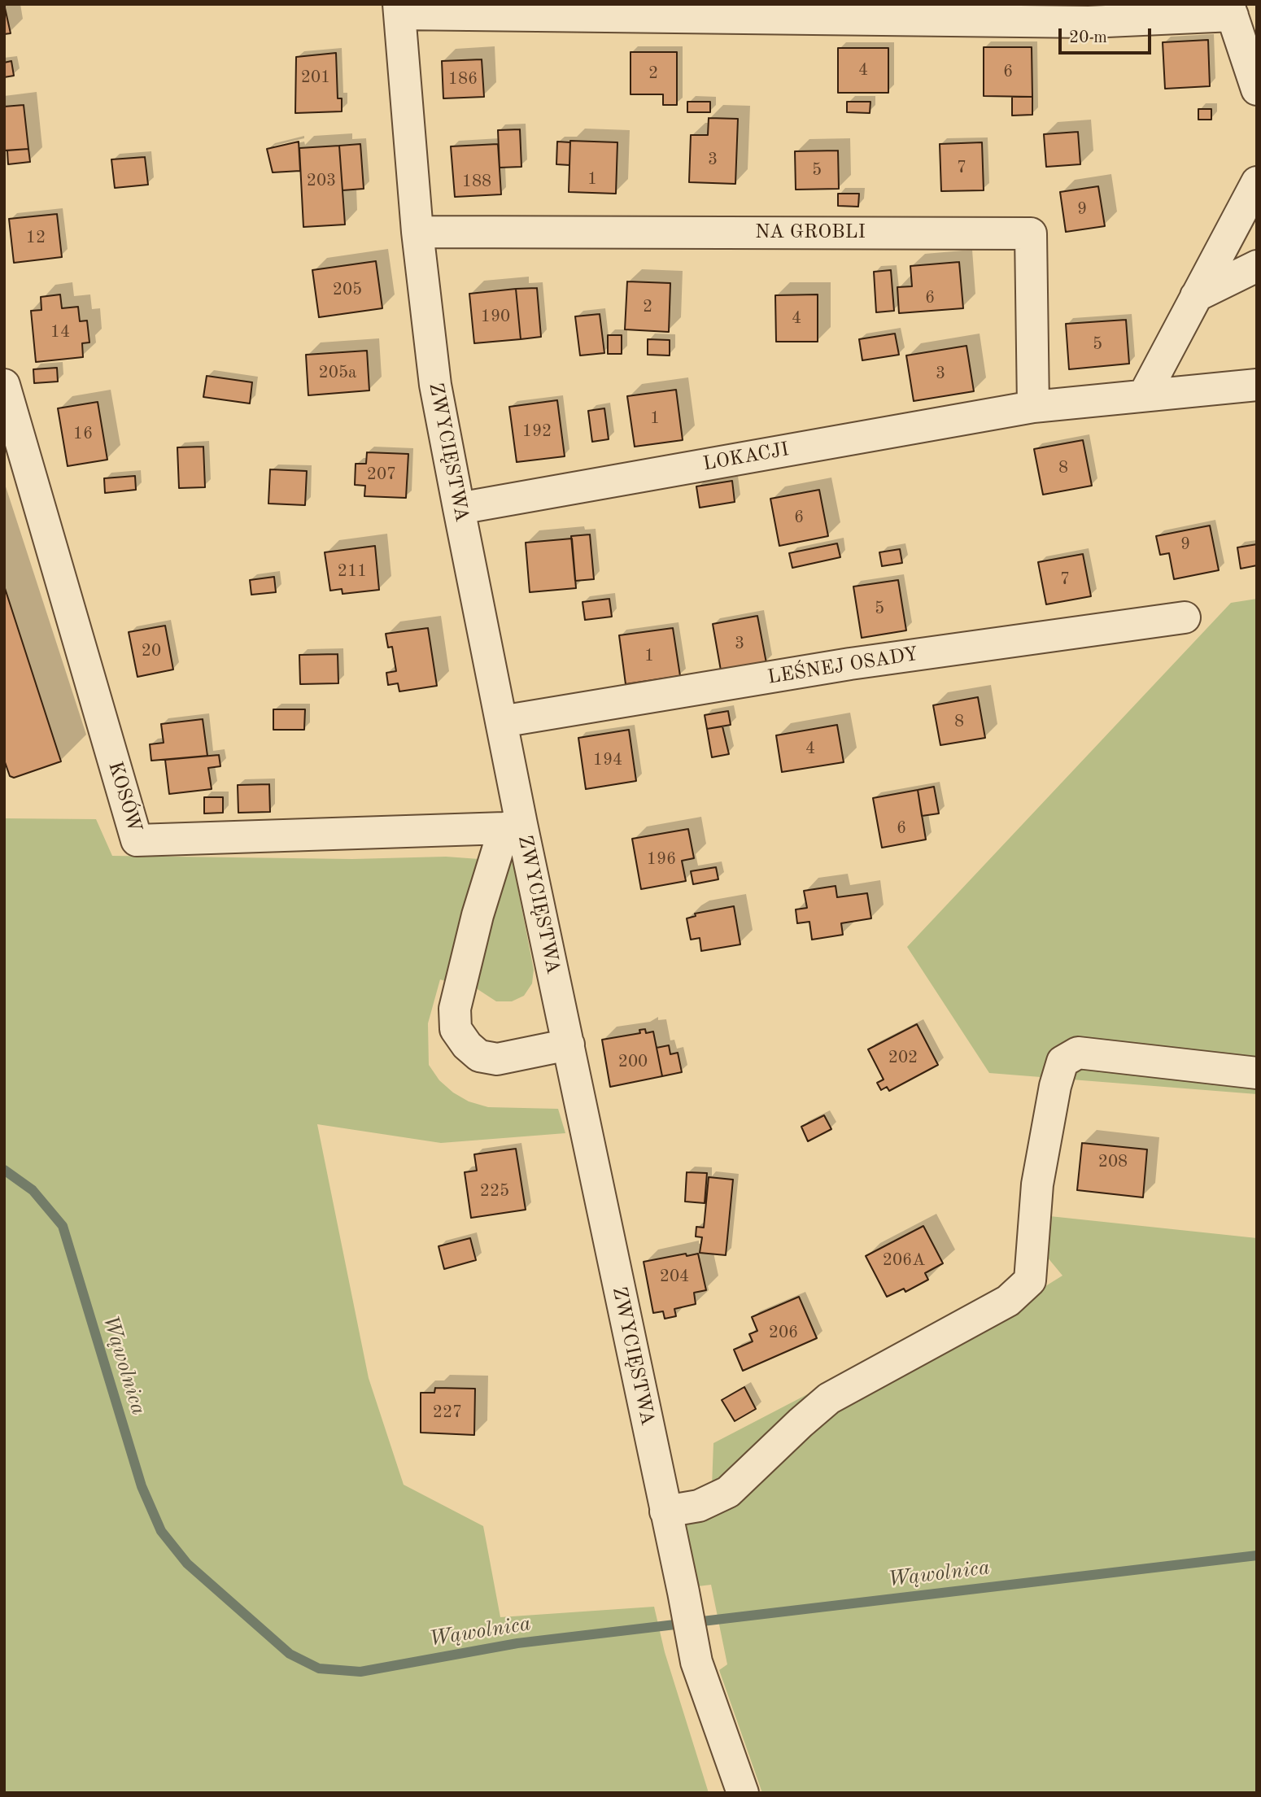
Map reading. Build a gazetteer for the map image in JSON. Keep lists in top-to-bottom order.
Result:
{
  "streets": {
    "street": [
      "NA GROBLI",
      "ZWYCIĘSTWA",
      "LOKACJI",
      "LEŚNEJ OSADY",
      "KOSÓW"
    ]
  },
  "crossings": [
    ["NA GROBLI", "ZWYCIĘSTWA"],
    ["NA GROBLI", "LOKACJI"],
    ["ZWYCIĘSTWA", "LOKACJI"],
    ["ZWYCIĘSTWA", "LEŚNEJ OSADY"],
    ["ZWYCIĘSTWA", "KOSÓW"]
  ],
  "water": ["Wąwolnica"],
  "house_numbers": [
    "4",
    "6",
    "2",
    "201",
    "186",
    "3",
    "7",
    "5",
    "1",
    "203",
    "188",
    "9",
    "12",
    "205",
    "6",
    "2",
    "190",
    "4",
    "14",
    "5",
    "205a",
    "3",
    "1",
    "192",
    "16",
    "8",
    "207",
    "6",
    "9",
    "211",
    "7",
    "5",
    "3",
    "20",
    "1",
    "8",
    "4",
    "194",
    "6",
    "196",
    "202",
    "200",
    "208",
    "225",
    "206A",
    "204",
    "206",
    "227"
  ],
  "scale_bar": "20 m"
}
